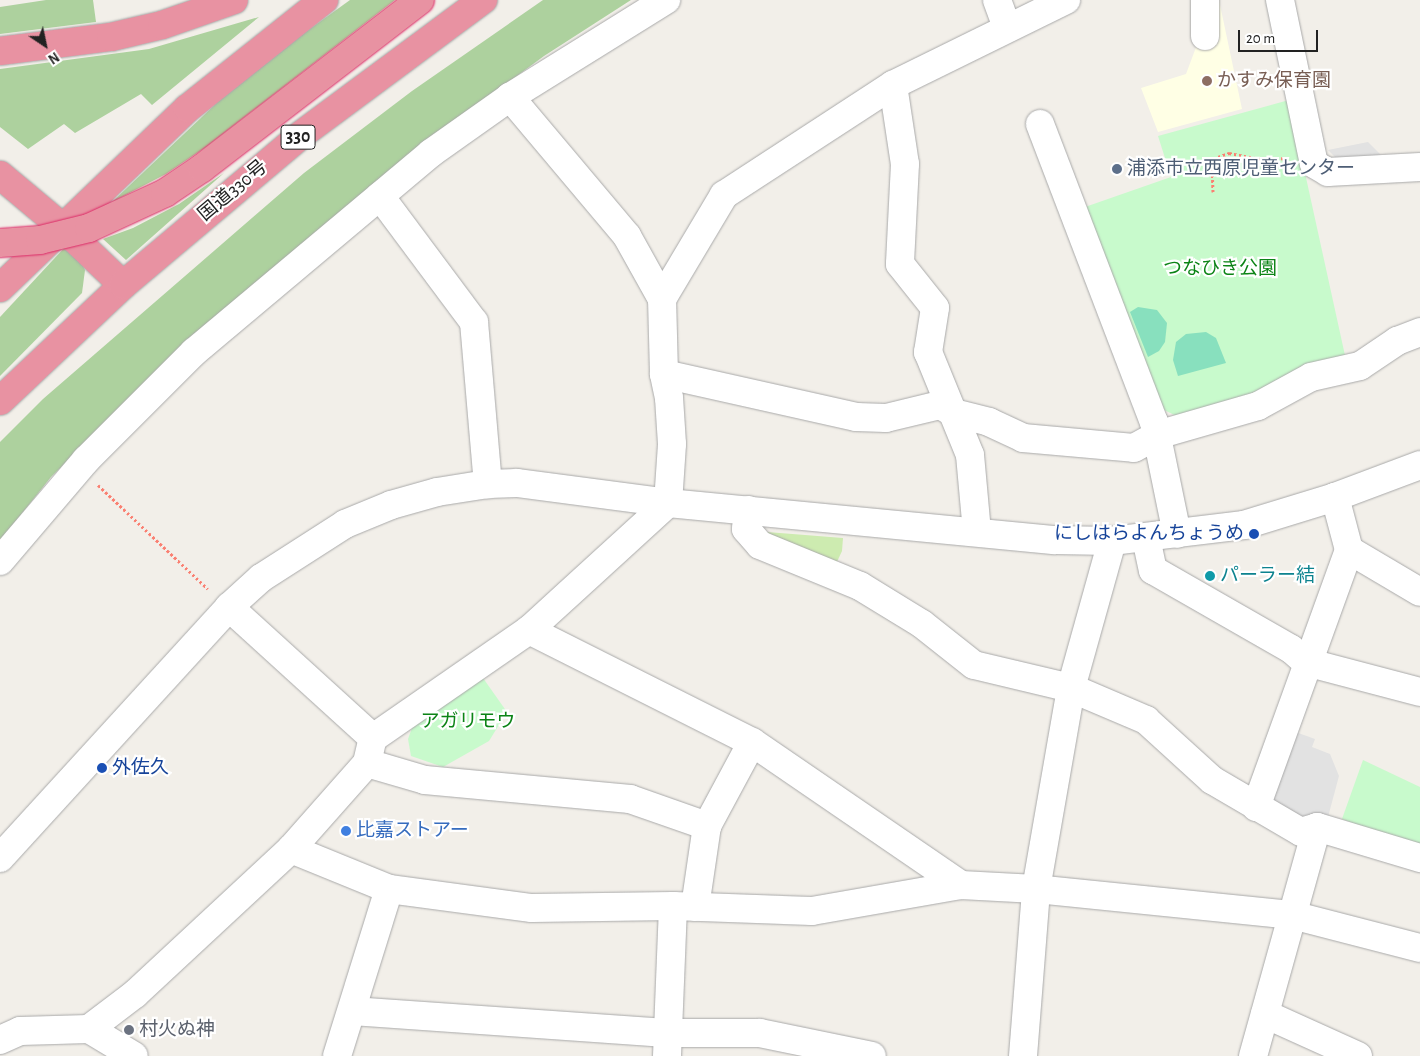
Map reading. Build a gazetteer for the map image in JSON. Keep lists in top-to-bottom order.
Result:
{
  "streets": {
    "highway": ["330", "国道330号"]
  },
  "parks": ["つなひき公園", "アガリモウ"],
  "places": [
    "かすみ保育園",
    "浦添市立西原児童センター",
    "にしはらよんちょうめ",
    "パーラー結",
    "外佐久",
    "比嘉ストアー",
    "村火ぬ神"
  ],
  "scale_bar": "20 m",
  "north": "bottom right"
}
